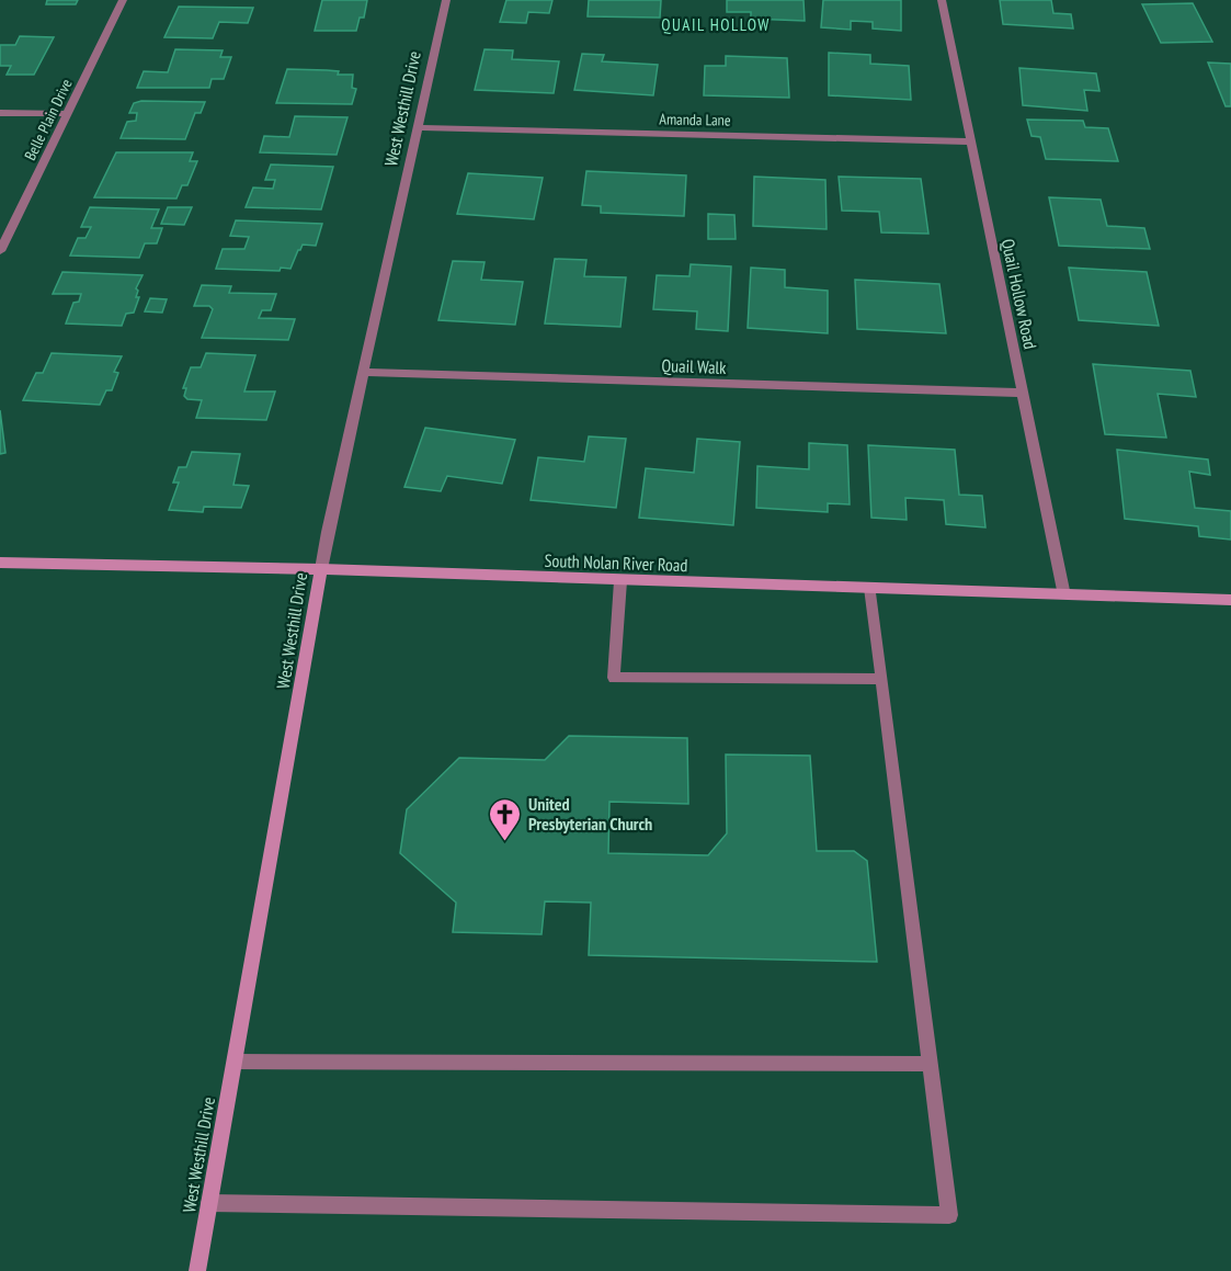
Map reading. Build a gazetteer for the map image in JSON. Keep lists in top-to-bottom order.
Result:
{
  "streets": {
    "main road": ["West Westhill Drive", "South Nolan River Road"],
    "street": [
      "Belle Plain Drive",
      "Amanda Lane",
      "Quail Hollow Road",
      "Quail Walk"
    ]
  },
  "crossings": [
    ["West Westhill Drive", "Amanda Lane"],
    ["West Westhill Drive", "Quail Walk"],
    ["West Westhill Drive", "South Nolan River Road"],
    ["Amanda Lane", "Quail Hollow Road"],
    ["Quail Hollow Road", "Quail Walk"],
    ["Quail Hollow Road", "South Nolan River Road"]
  ],
  "districts": ["QUAIL HOLLOW"],
  "places": {
    "church": ["United Presbyterian Church"]
  }
}
